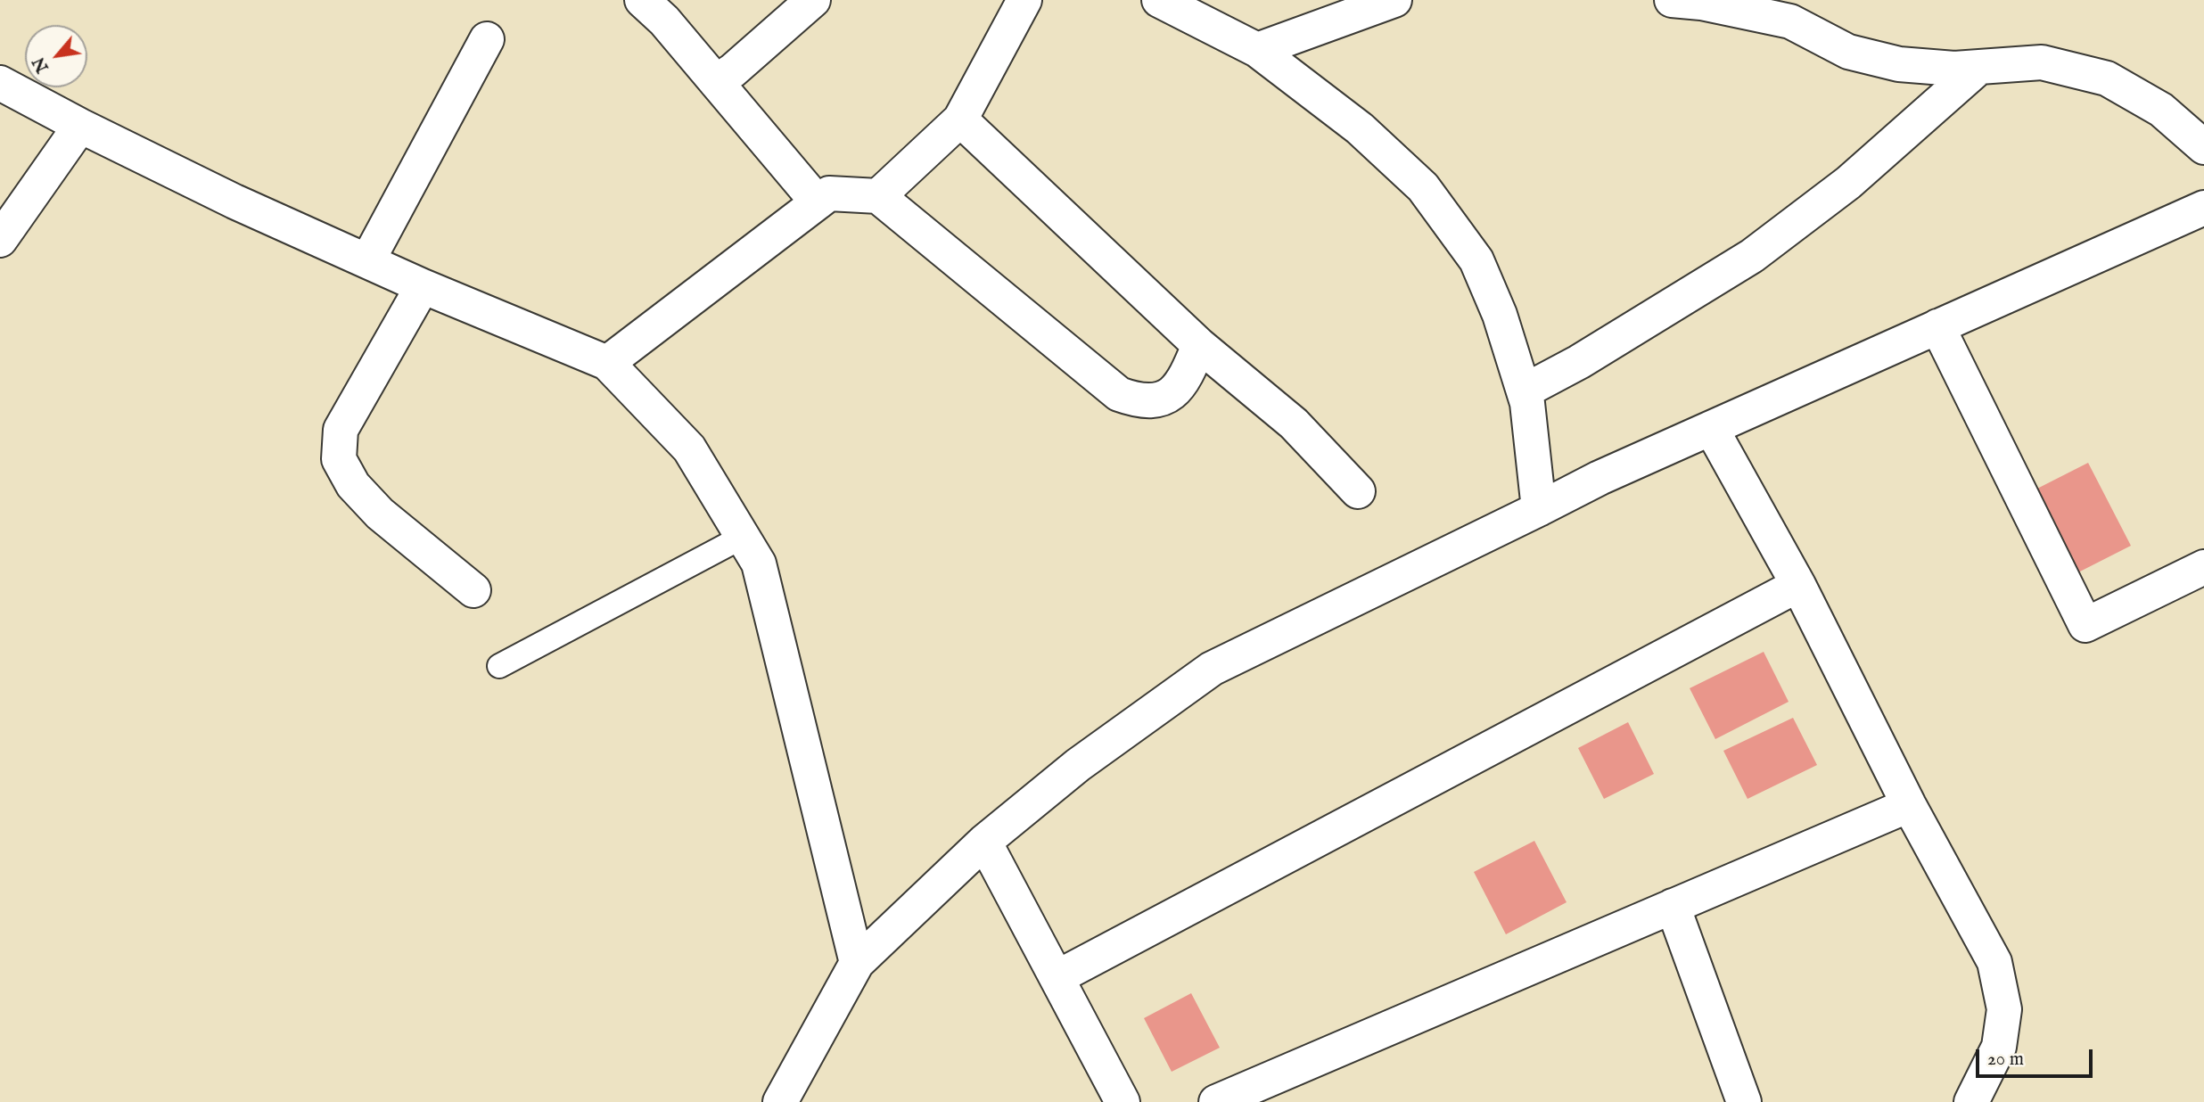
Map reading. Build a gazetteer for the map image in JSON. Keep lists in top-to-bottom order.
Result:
{
  "scale_bar": "20 m",
  "north": "bottom left"
}
